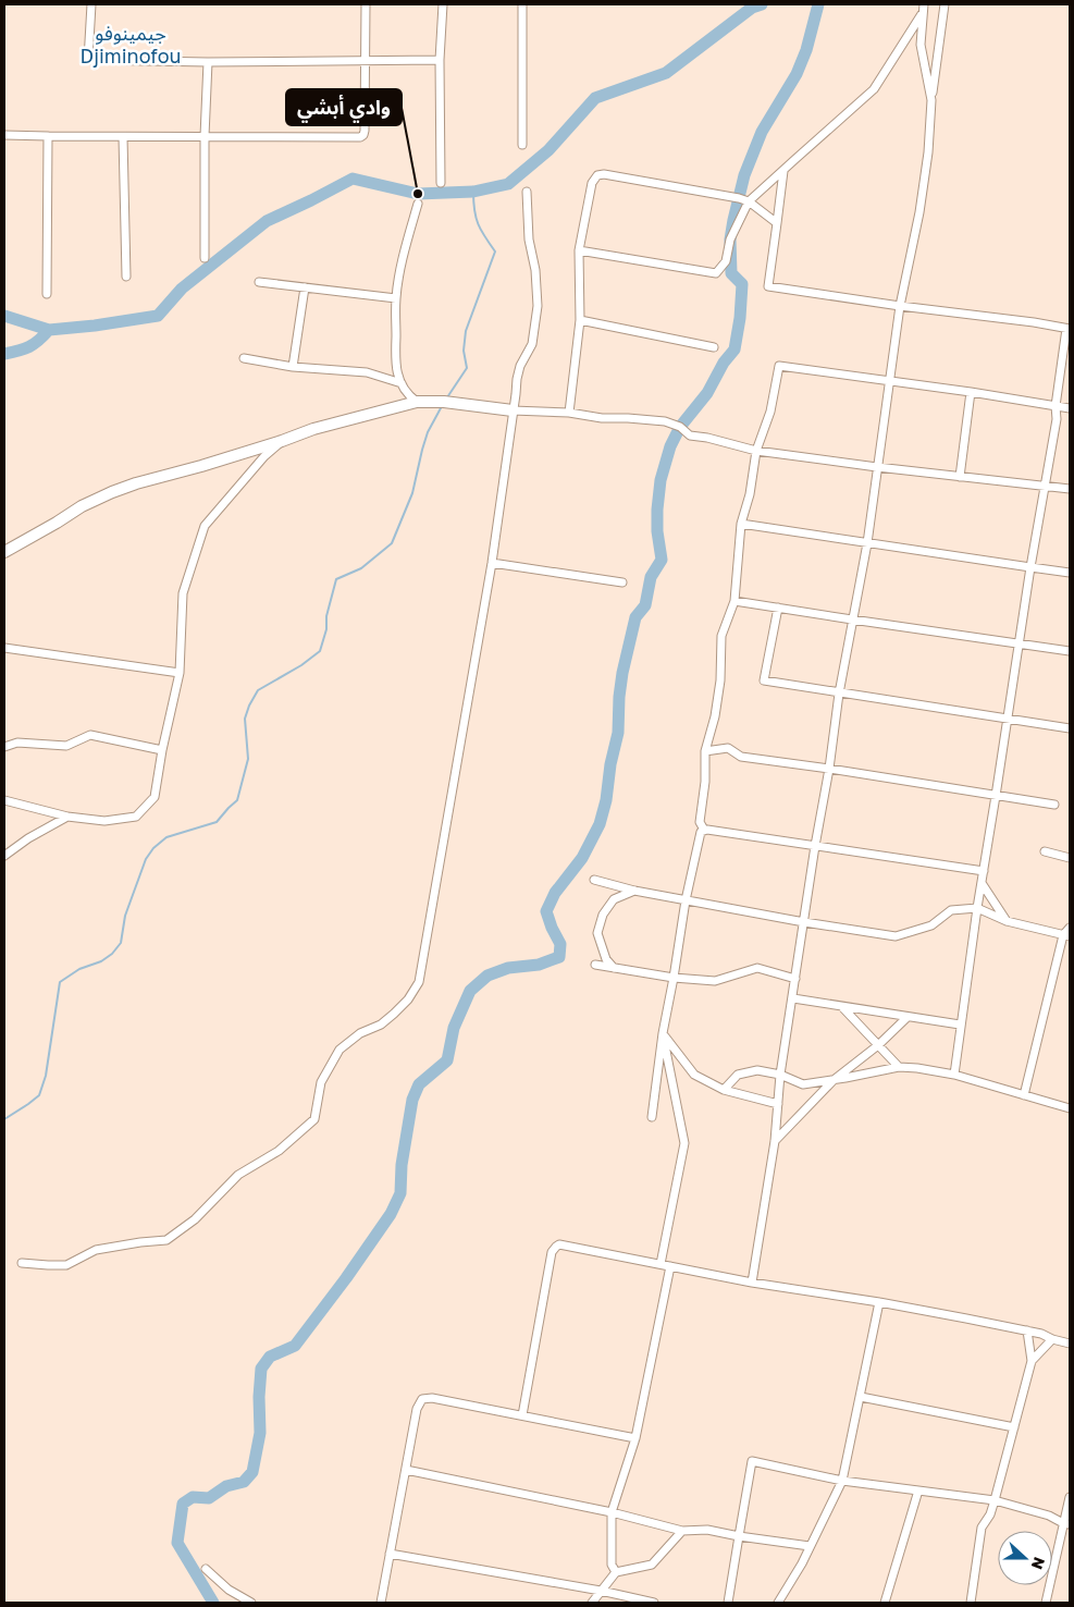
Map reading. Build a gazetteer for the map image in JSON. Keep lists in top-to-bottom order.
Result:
{
  "districts": ["جيمينوفو Djiminofou"],
  "places": ["وادي أبشي"],
  "north": "right"
}
